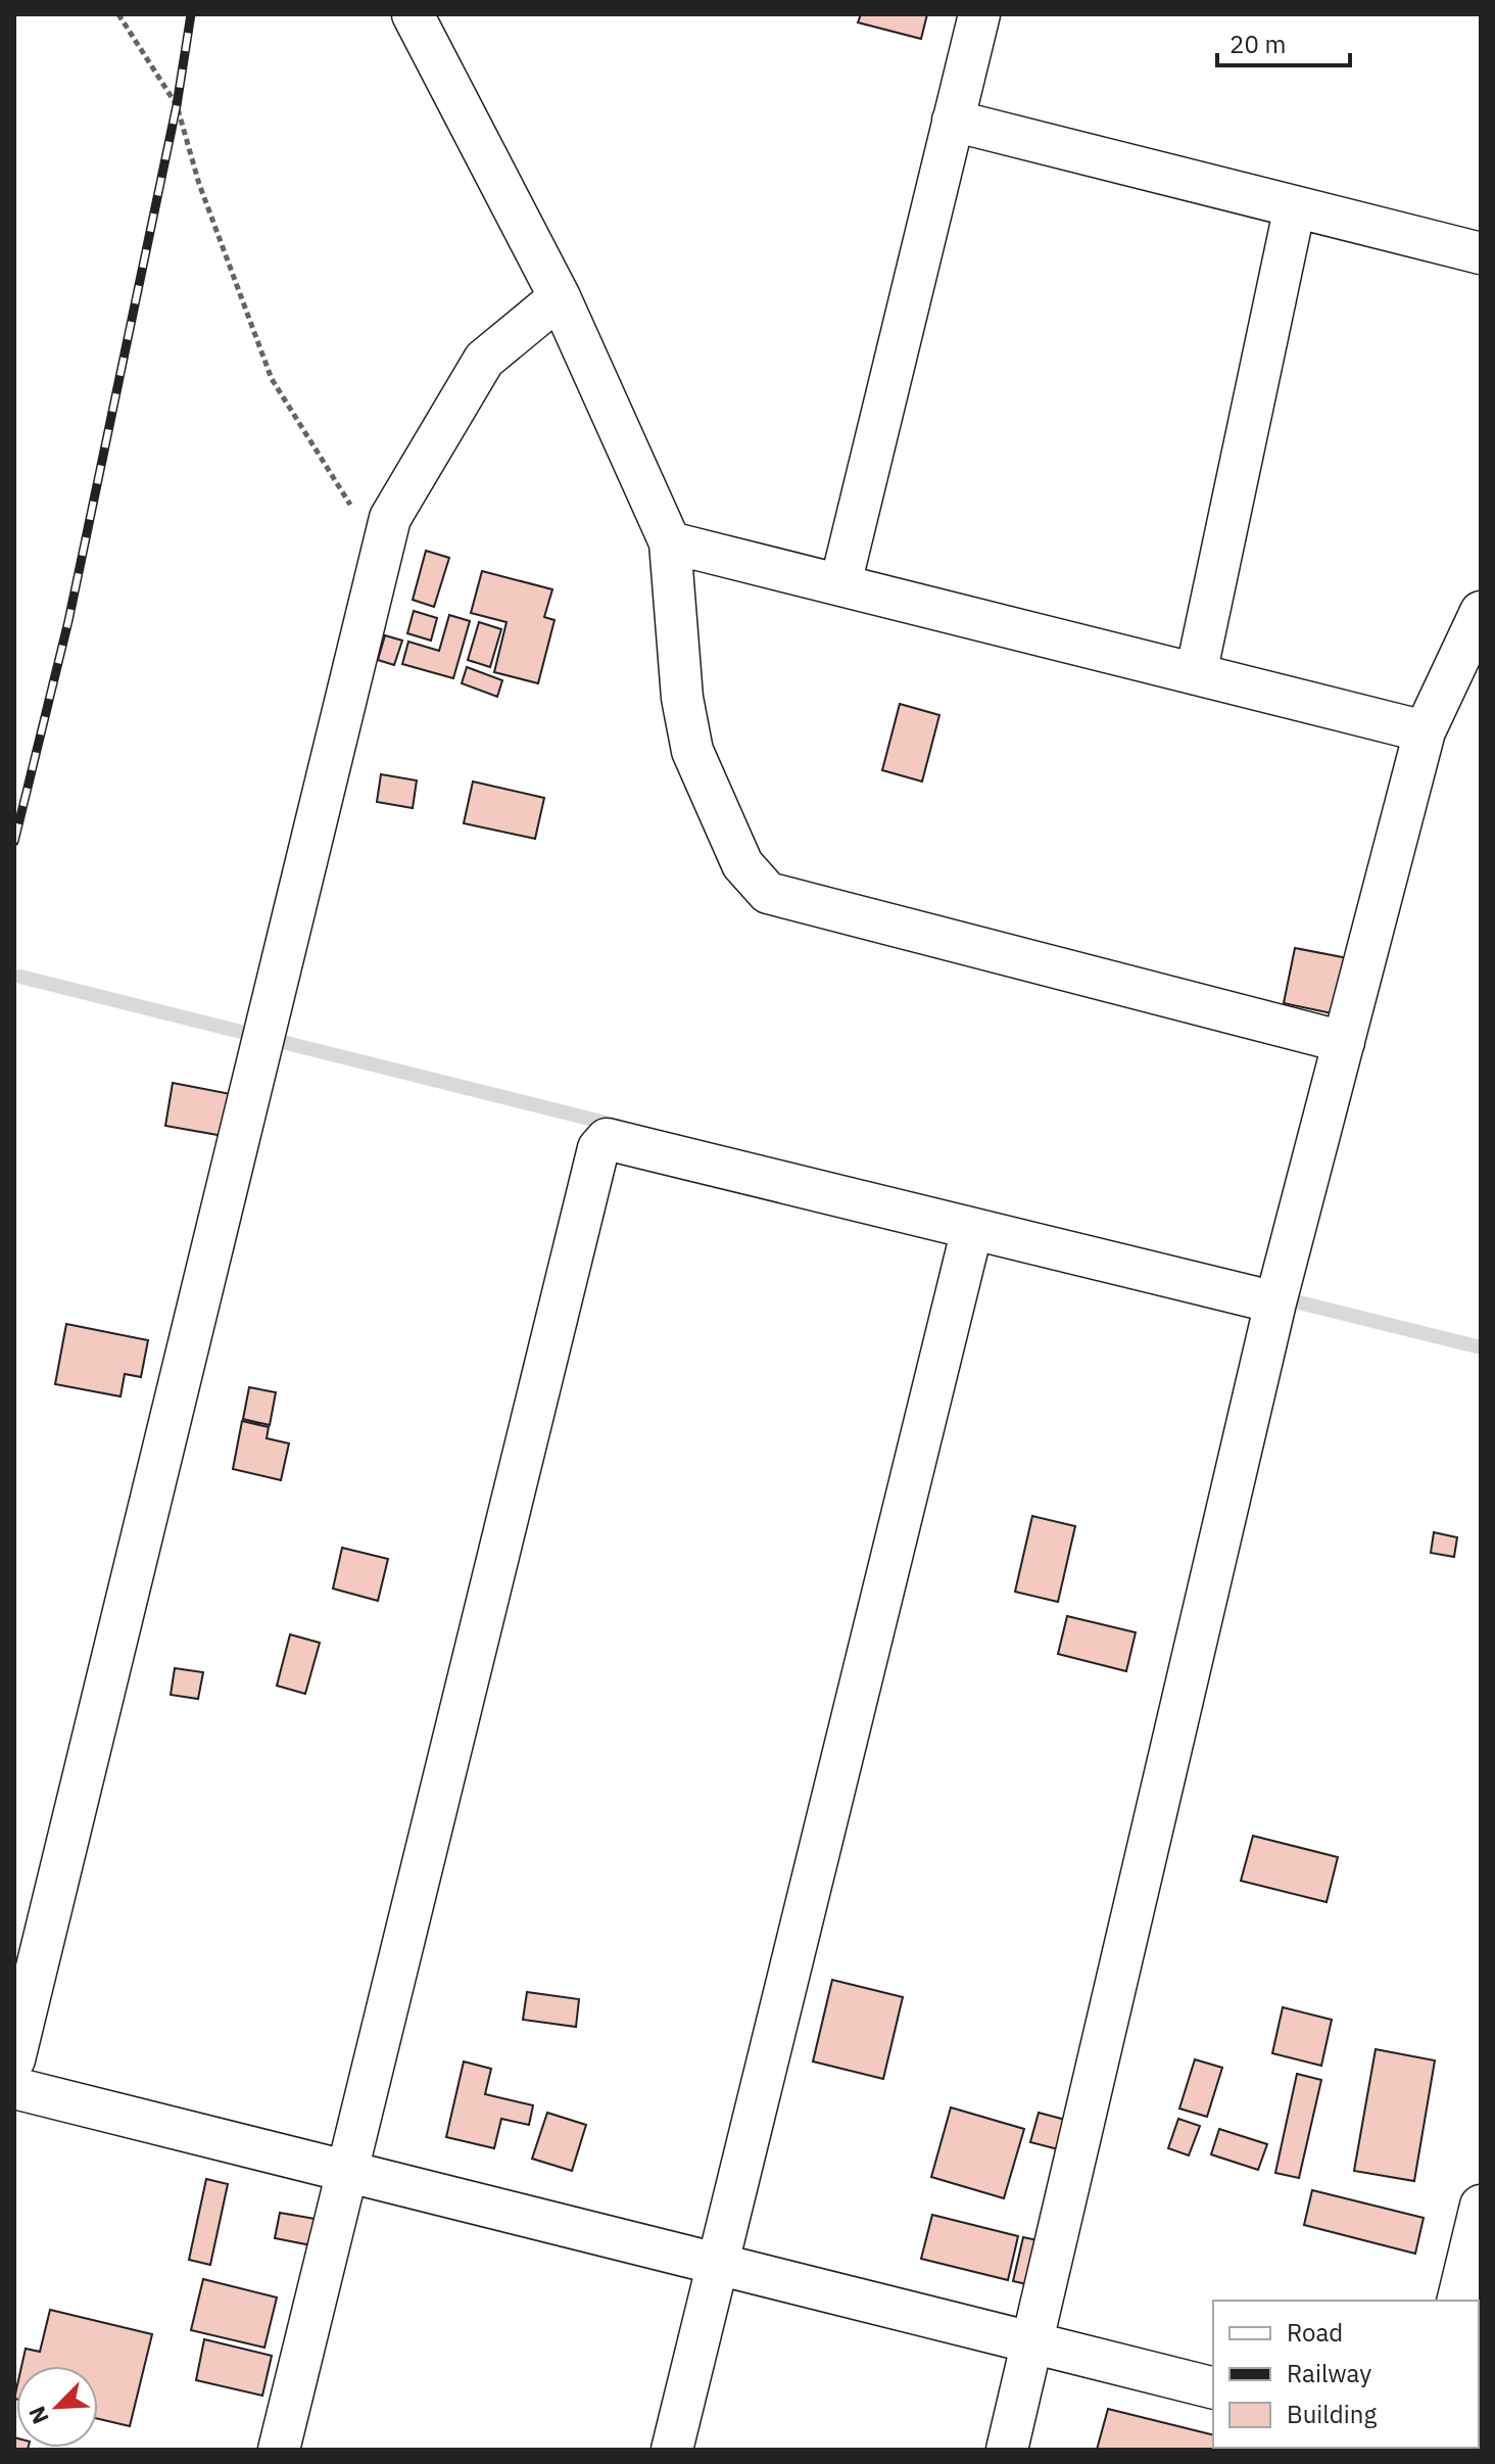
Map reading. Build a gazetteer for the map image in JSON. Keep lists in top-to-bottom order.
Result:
{
  "legend": ["Road", "Railway", "Building"],
  "scale_bar": "20 m",
  "north": "bottom left"
}
